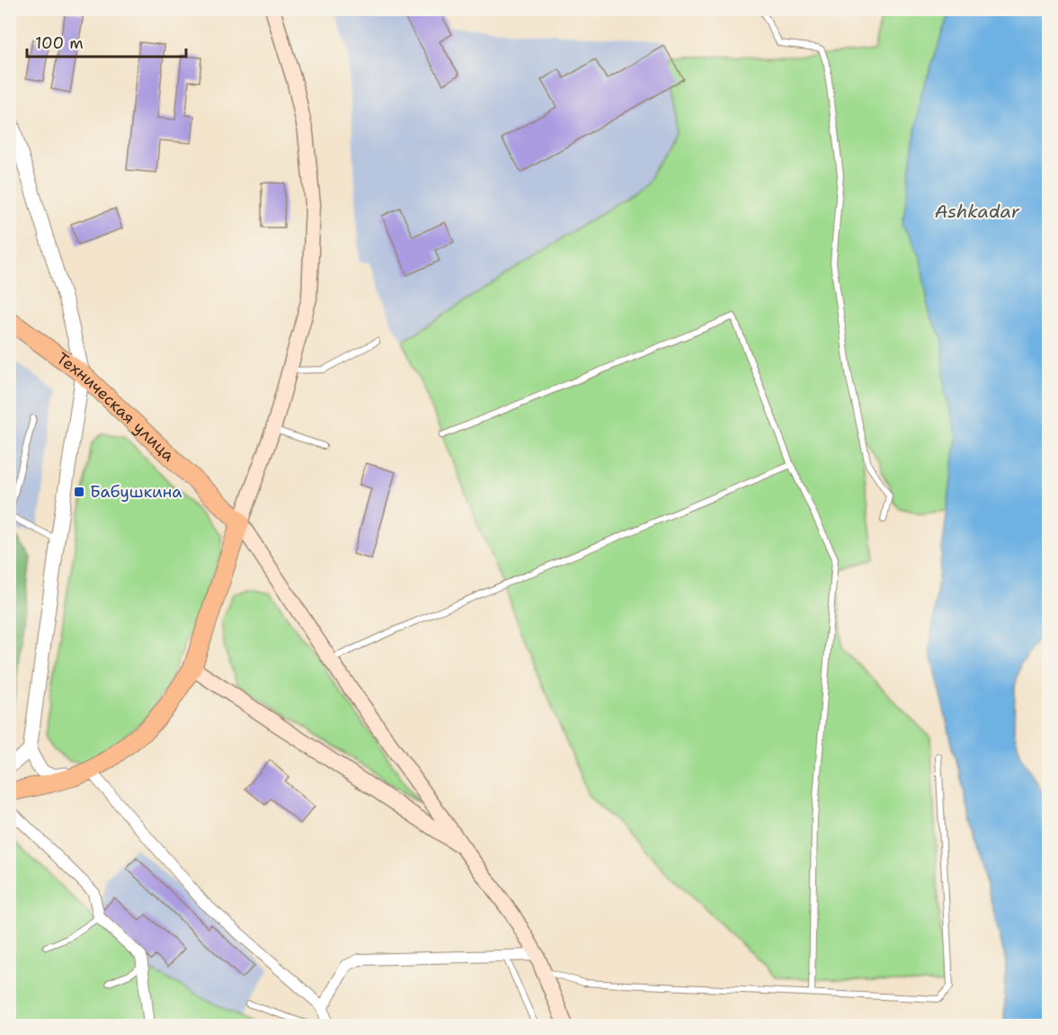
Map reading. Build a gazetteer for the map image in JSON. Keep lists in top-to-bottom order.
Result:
{
  "streets": {
    "main road": ["Техническая улица"]
  },
  "water": ["Ashkadar"],
  "places": {
    "transit": ["Бабушкина"]
  },
  "scale_bar": "100 m"
}
